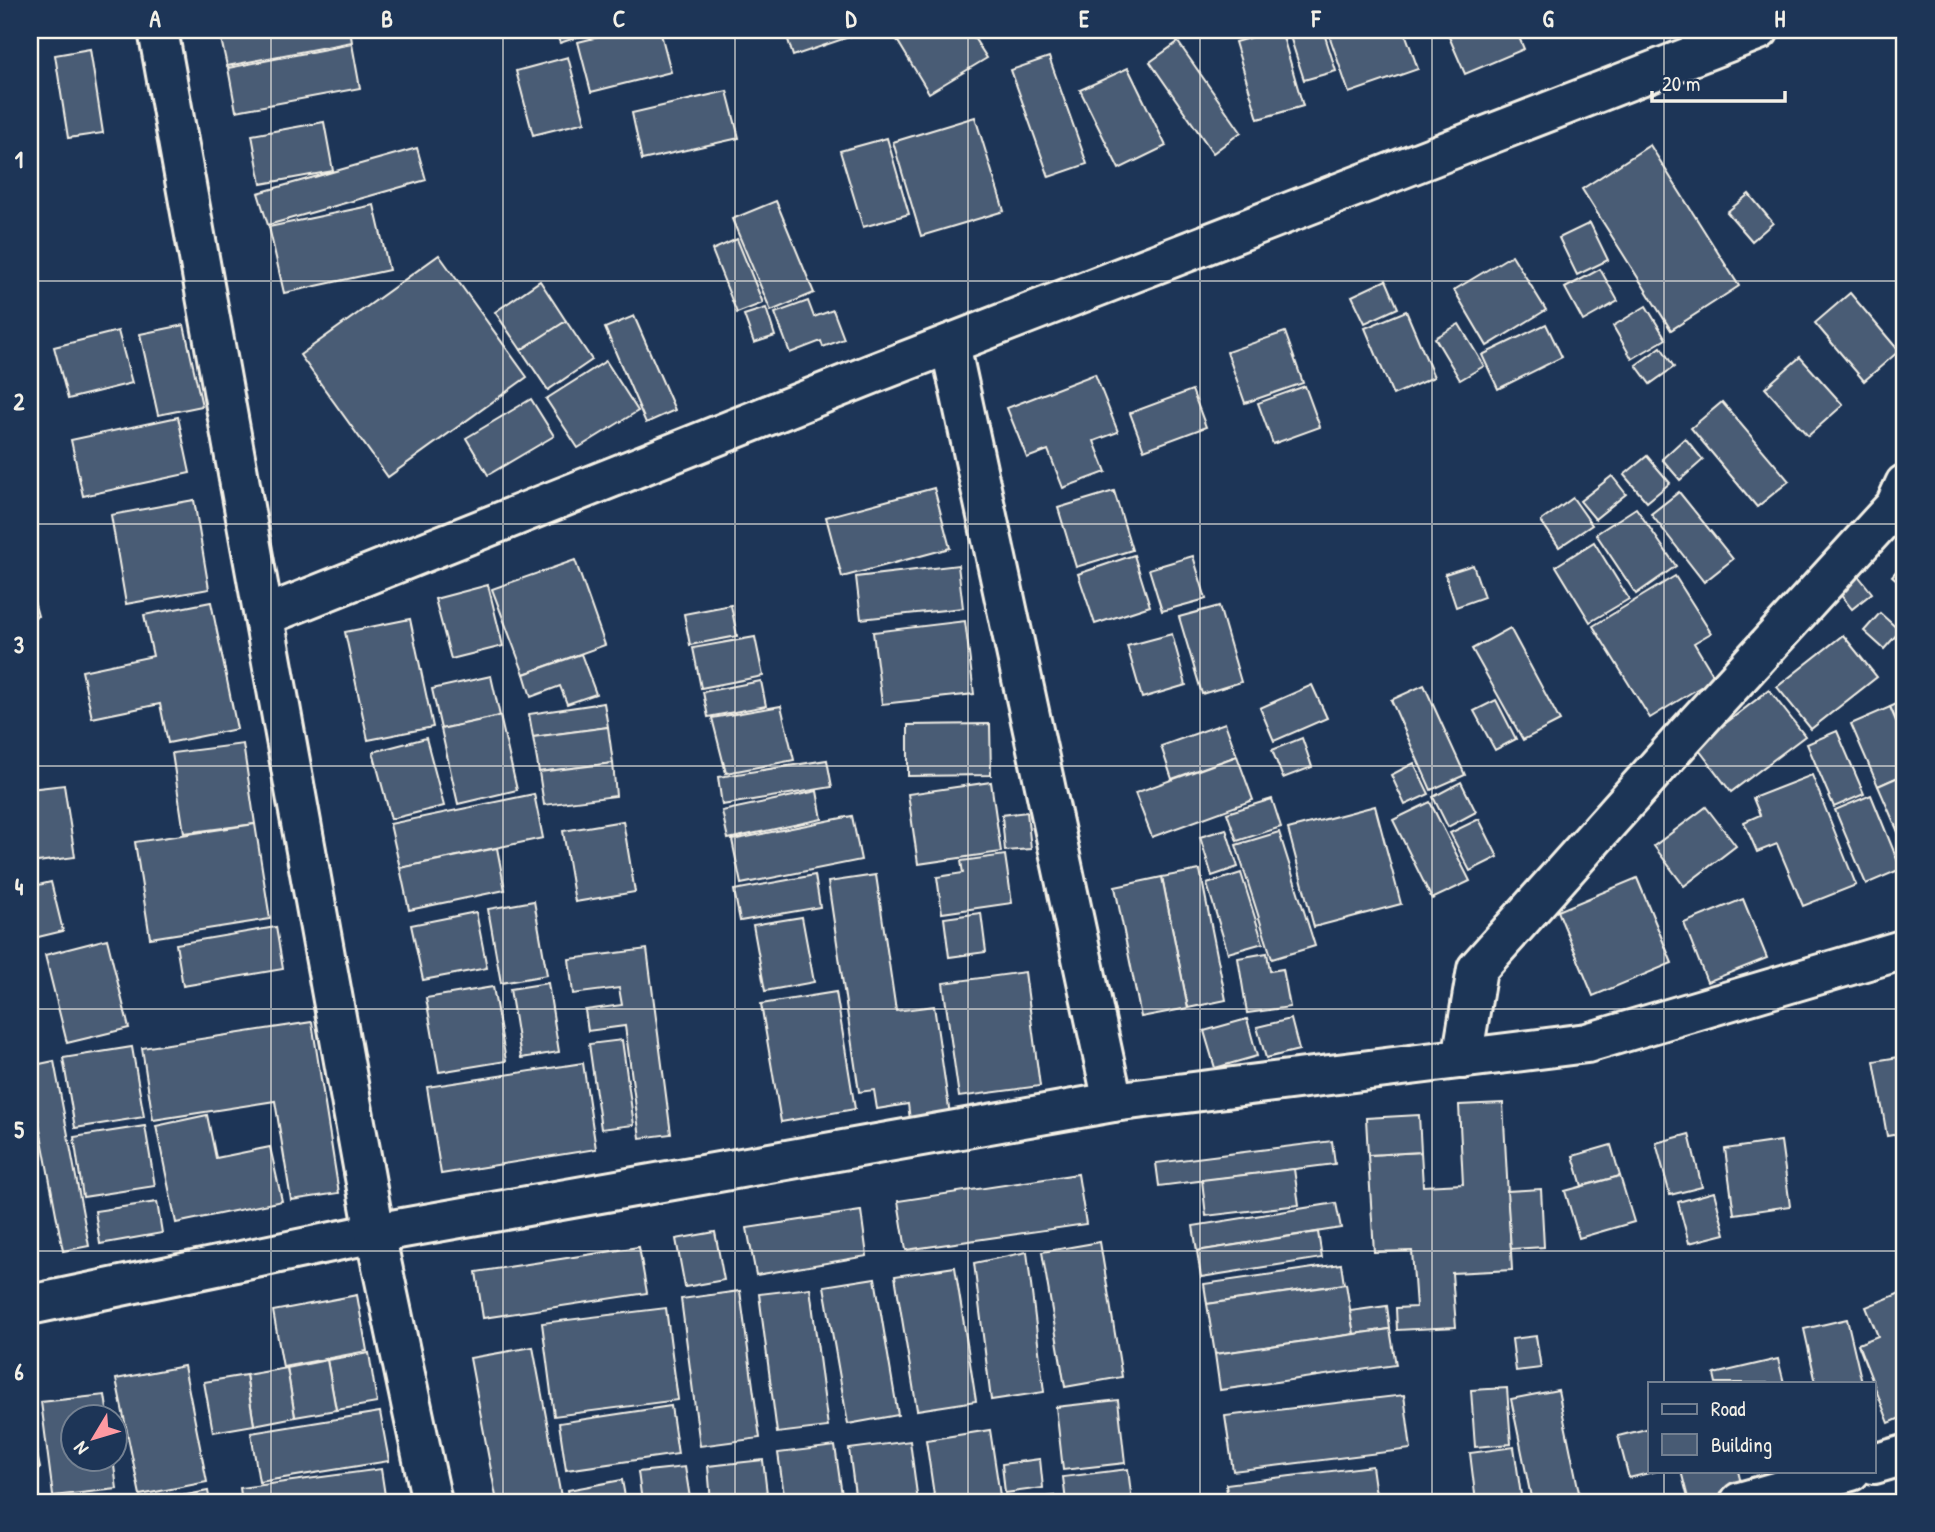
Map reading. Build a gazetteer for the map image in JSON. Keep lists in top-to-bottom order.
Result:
{
  "legend": ["Road", "Building"],
  "scale_bar": "20 m",
  "north": "bottom left",
  "grid": {
    "columns": [
      "A",
      "B",
      "C",
      "D",
      "E",
      "F",
      "G",
      "H"
    ],
    "rows": [
      "1",
      "2",
      "3",
      "4",
      "5",
      "6"
    ]
  }
}
